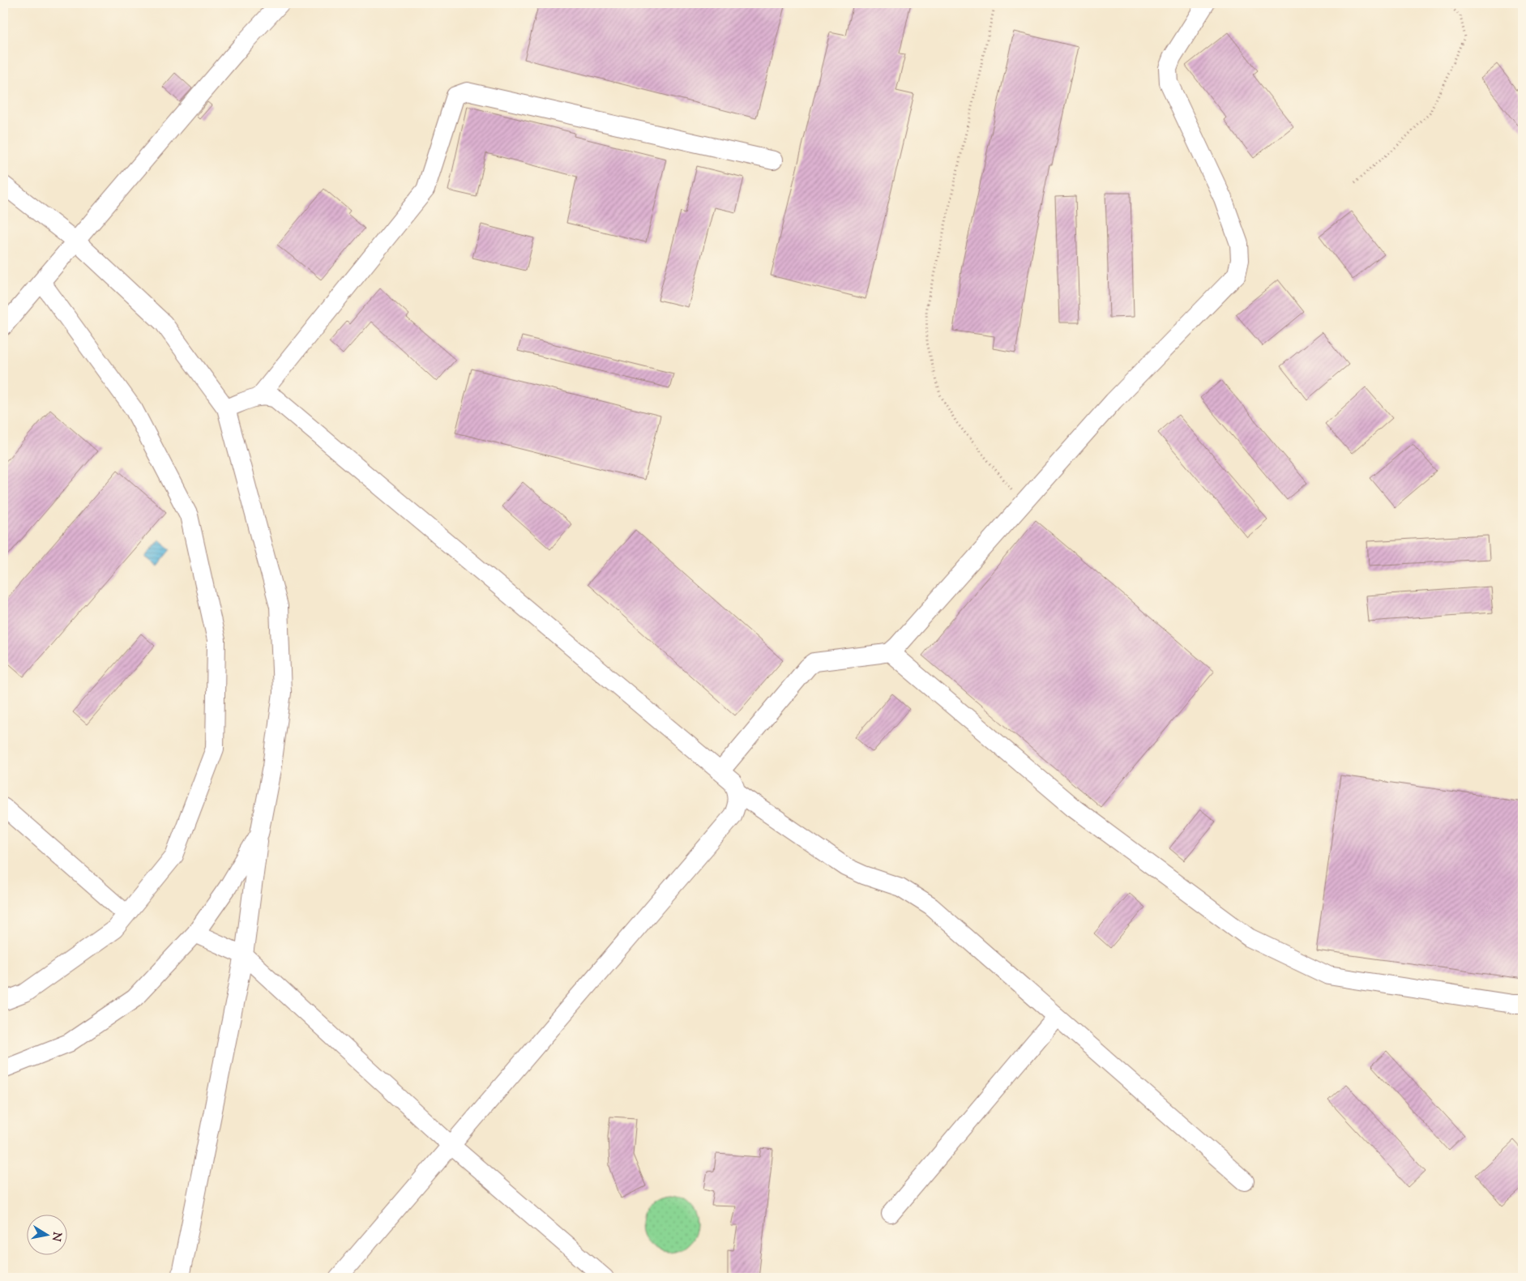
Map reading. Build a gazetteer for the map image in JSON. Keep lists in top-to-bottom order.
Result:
{
  "north": "right"
}
